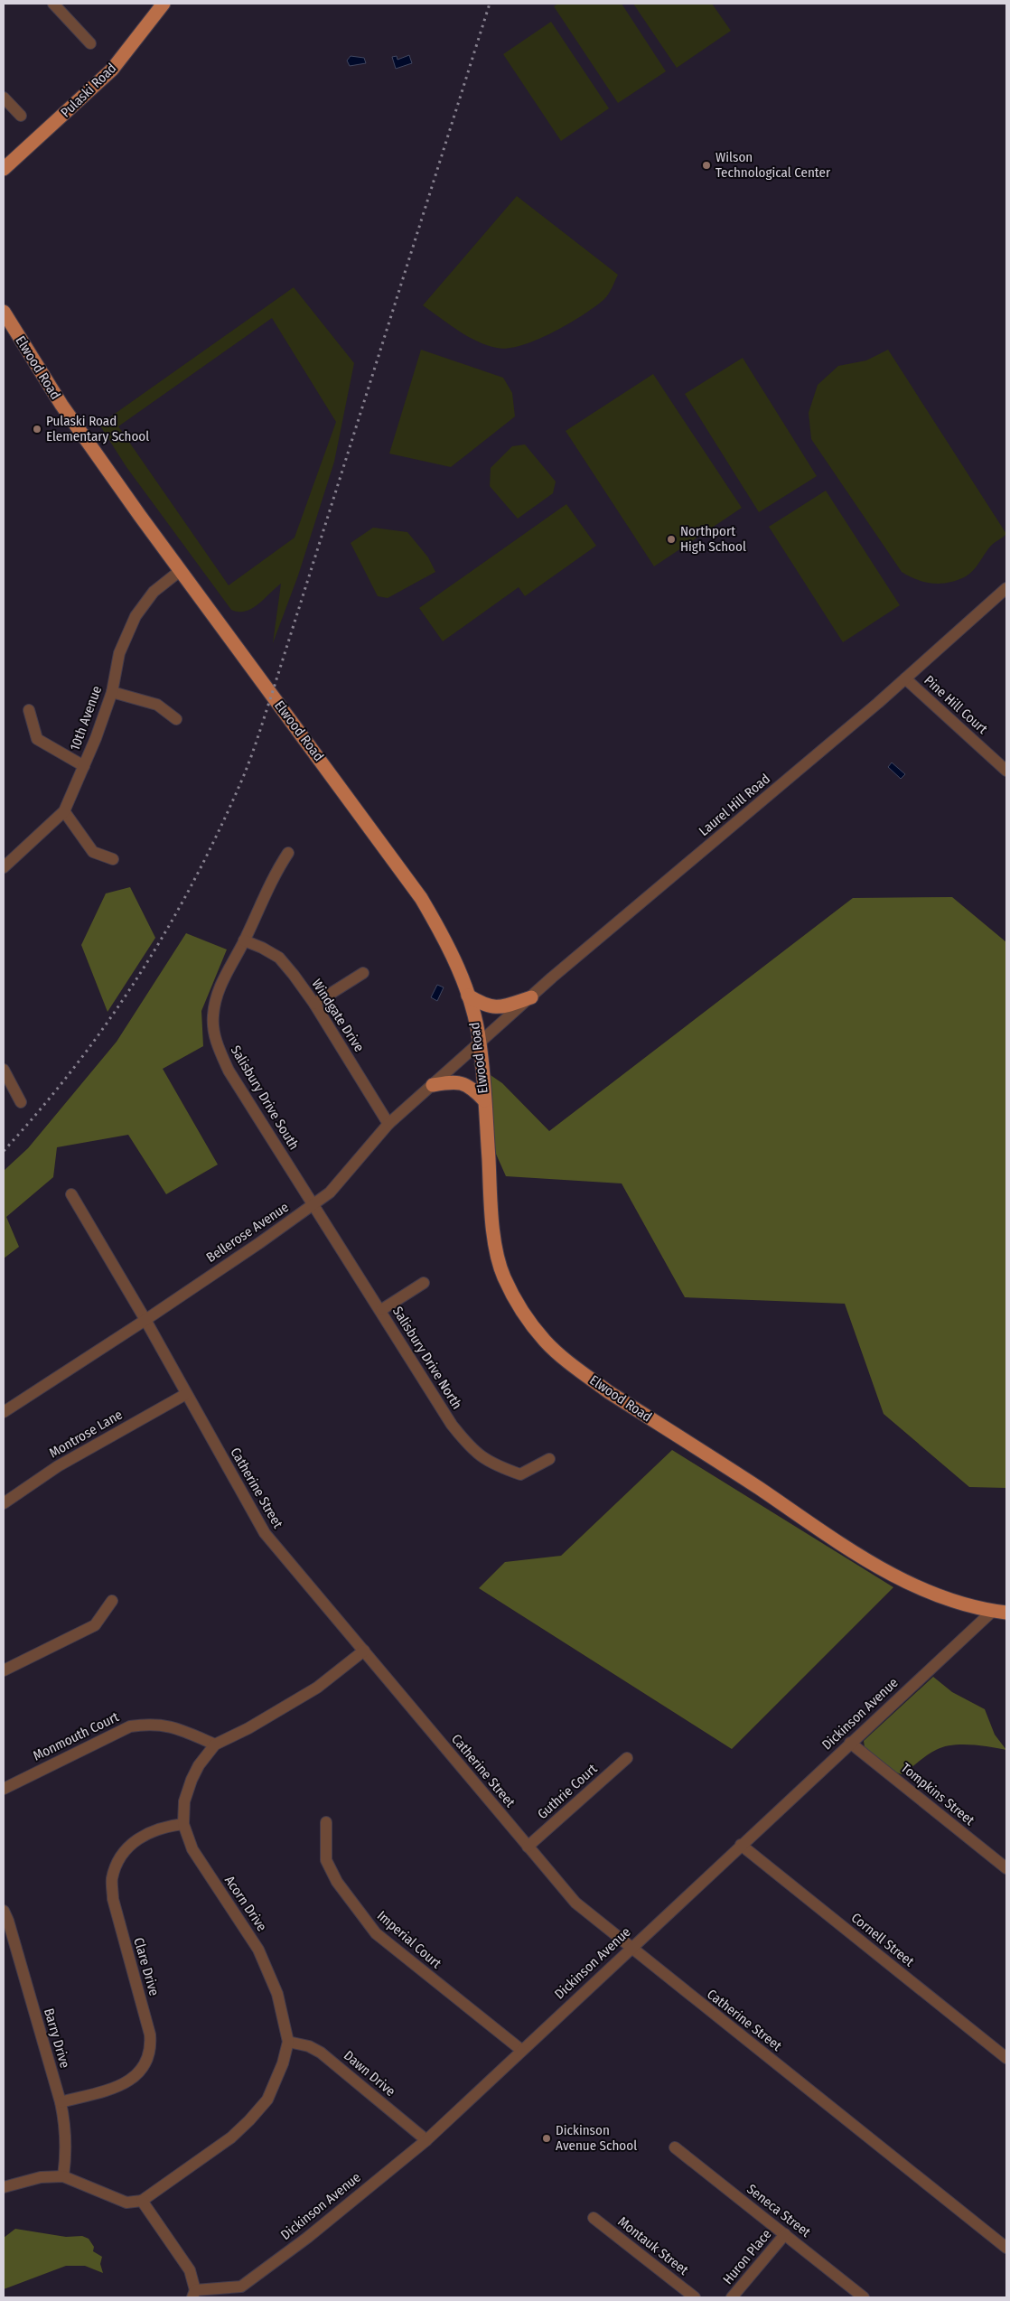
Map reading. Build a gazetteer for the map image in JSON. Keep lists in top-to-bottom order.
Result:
{
  "streets": {
    "main road": ["Pulaski Road", "Elwood Road"],
    "street": [
      "Pine Hill Court",
      "10th Avenue",
      "Laurel Hill Road",
      "Windgate Drive",
      "Salisbury Drive South",
      "Bellerose Avenue",
      "Salisbury Drive North",
      "Montrose Lane",
      "Catherine Street",
      "Dickinson Avenue",
      "Monmouth Court",
      "Guthrie Court",
      "Tompkins Street",
      "Acorn Drive",
      "Imperial Court",
      "Cornell Street",
      "Clare Drive",
      "Barry Drive",
      "Dawn Drive",
      "Seneca Street",
      "Montauk Street",
      "Huron Place"
    ]
  },
  "crossings": [
    ["Elwood Road", "10th Avenue"],
    ["Elwood Road", "Laurel Hill Road"],
    ["Elwood Road", "Bellerose Avenue"],
    ["Elwood Road", "Dickinson Avenue"],
    ["Pine Hill Court", "Laurel Hill Road"],
    ["Laurel Hill Road", "Bellerose Avenue"],
    ["Windgate Drive", "Salisbury Drive South"],
    ["Windgate Drive", "Bellerose Avenue"],
    ["Salisbury Drive South", "Bellerose Avenue"],
    ["Salisbury Drive South", "Salisbury Drive North"],
    ["Bellerose Avenue", "Salisbury Drive North"],
    ["Bellerose Avenue", "Catherine Street"],
    ["Montrose Lane", "Catherine Street"],
    ["Catherine Street", "Dickinson Avenue"],
    ["Catherine Street", "Guthrie Court"],
    ["Catherine Street", "Acorn Drive"],
    ["Dickinson Avenue", "Tompkins Street"],
    ["Dickinson Avenue", "Imperial Court"],
    ["Dickinson Avenue", "Cornell Street"],
    ["Dickinson Avenue", "Dawn Drive"],
    ["Monmouth Court", "Acorn Drive"],
    ["Acorn Drive", "Clare Drive"],
    ["Acorn Drive", "Dawn Drive"],
    ["Clare Drive", "Barry Drive"],
    ["Seneca Street", "Huron Place"]
  ],
  "places": [
    "Wilson Technological Center",
    "Pulaski Road Elementary School",
    "Northport High School",
    "Dickinson Avenue School"
  ]
}
